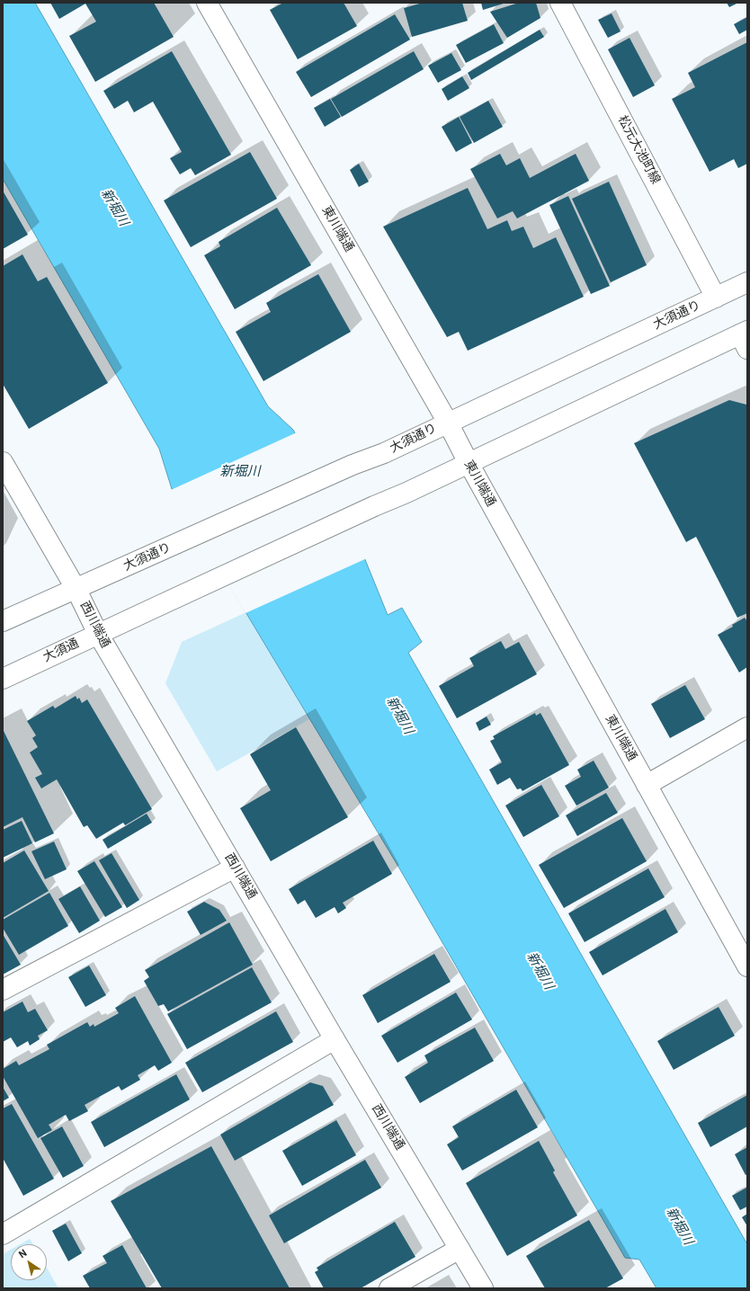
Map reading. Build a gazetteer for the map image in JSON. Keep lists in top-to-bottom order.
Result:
{
  "streets": {
    "street": [
      "松元大池町線",
      "東川端通",
      "大須通り",
      "西川端通",
      "大須通"
    ]
  },
  "crossings": [
    ["松元大池町線", "大須通り"],
    ["東川端通", "大須通り"],
    ["東川端通", "大須通"],
    ["大須通り", "西川端通"],
    ["西川端通", "大須通"]
  ],
  "water": ["新堀川"],
  "north": "top left"
}
